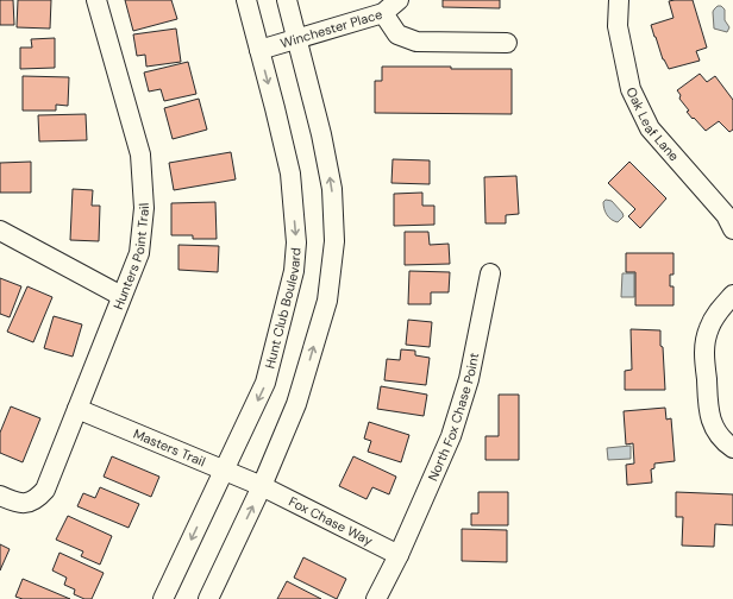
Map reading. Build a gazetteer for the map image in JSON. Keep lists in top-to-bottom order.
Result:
{
  "streets": {
    "street": [
      "Winchester Place",
      "Oak Leaf Lane",
      "Hunters Point Trail",
      "Hunt Club Boulevard",
      "North Fox Chase Point",
      "Masters Trail",
      "Fox Chase Way"
    ]
  },
  "crossings": [
    ["Winchester Place", "Hunt Club Boulevard"],
    ["Hunters Point Trail", "Masters Trail"],
    ["Hunt Club Boulevard", "Masters Trail"],
    ["North Fox Chase Point", "Fox Chase Way"],
    ["Masters Trail", "Fox Chase Way"]
  ]
}
